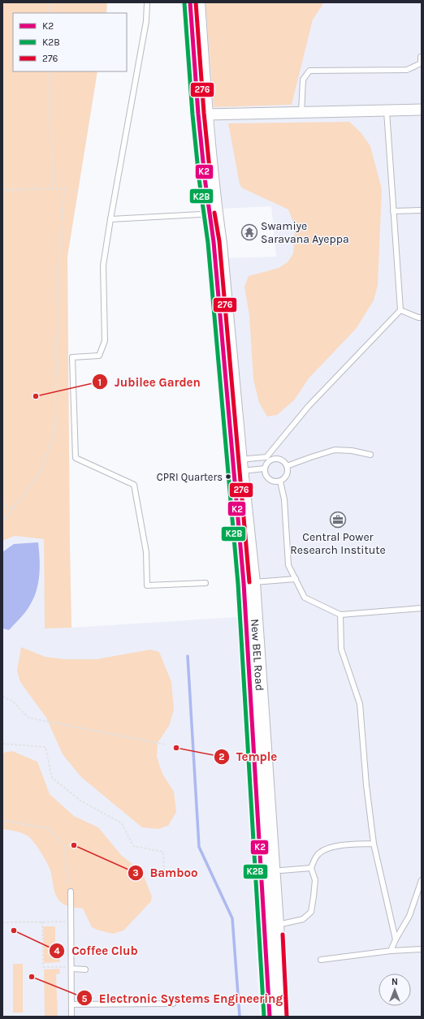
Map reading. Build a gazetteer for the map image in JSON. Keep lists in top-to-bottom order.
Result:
{
  "streets": {
    "main road": ["New BEL Road"]
  },
  "places": {
    "temple": ["Swamiye Saravana Ayeppa"],
    "other": [
      "Jubilee Garden",
      "CPRI Quarters",
      "Temple",
      "Bamboo",
      "Coffee Club",
      "Electronic Systems Engineering"
    ],
    "office": ["Central Power Research Institute"]
  },
  "lines": ["transit line K2", "transit line 276", "transit line K2B"],
  "legend": ["K2", "K2B", "276"],
  "north": "top"
}
